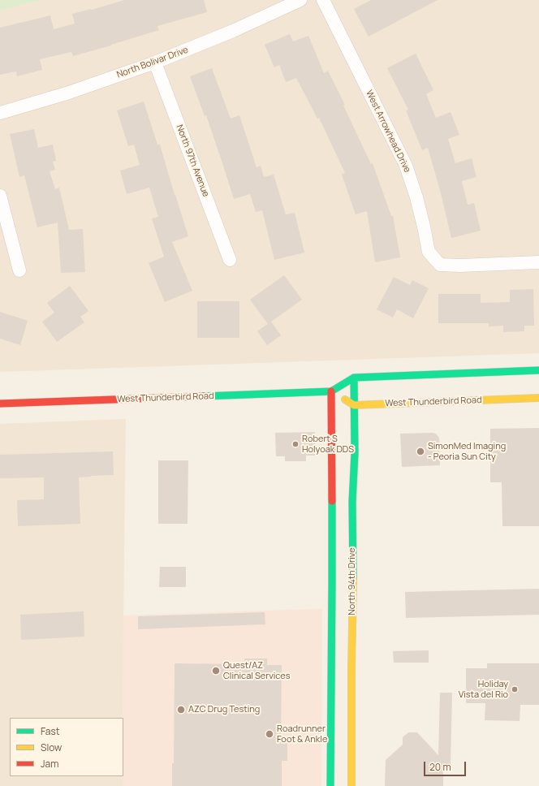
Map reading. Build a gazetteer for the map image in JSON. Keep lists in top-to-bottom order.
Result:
{
  "streets": {
    "street": [
      "North Bolivar Drive",
      "West Arrowhead Drive",
      "North 97th Avenue",
      "West Thunderbird Road",
      "North 94th Drive"
    ]
  },
  "crossings": [
    ["North Bolivar Drive", "North 97th Avenue"],
    ["West Thunderbird Road", "North 94th Drive"]
  ],
  "places": [
    "Robert S Holyoak DDS",
    "SimonMed Imaging - Peoria Sun City",
    "Quest/AZ Clinical Services",
    "Holiday Vista del Rio",
    "AZC Drug Testing",
    "Roadrunner Foot & Ankle"
  ],
  "legend": ["Fast", "Slow", "Jam"],
  "scale_bar": "20 m"
}
